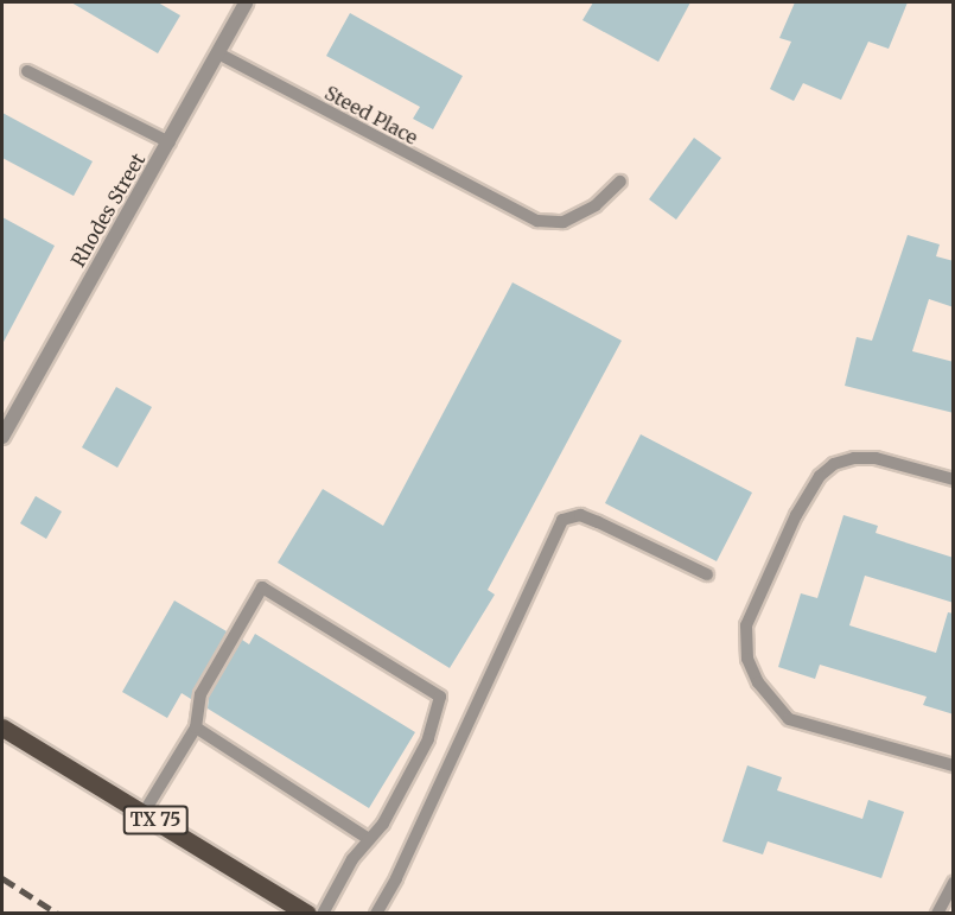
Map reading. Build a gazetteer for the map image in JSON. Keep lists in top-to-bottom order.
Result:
{
  "streets": {
    "main road": ["TX 75"],
    "street": ["Rhodes Street"],
    "lane": ["Steed Place"]
  },
  "crossings": [
    ["Steed Place", "Rhodes Street"]
  ]
}
